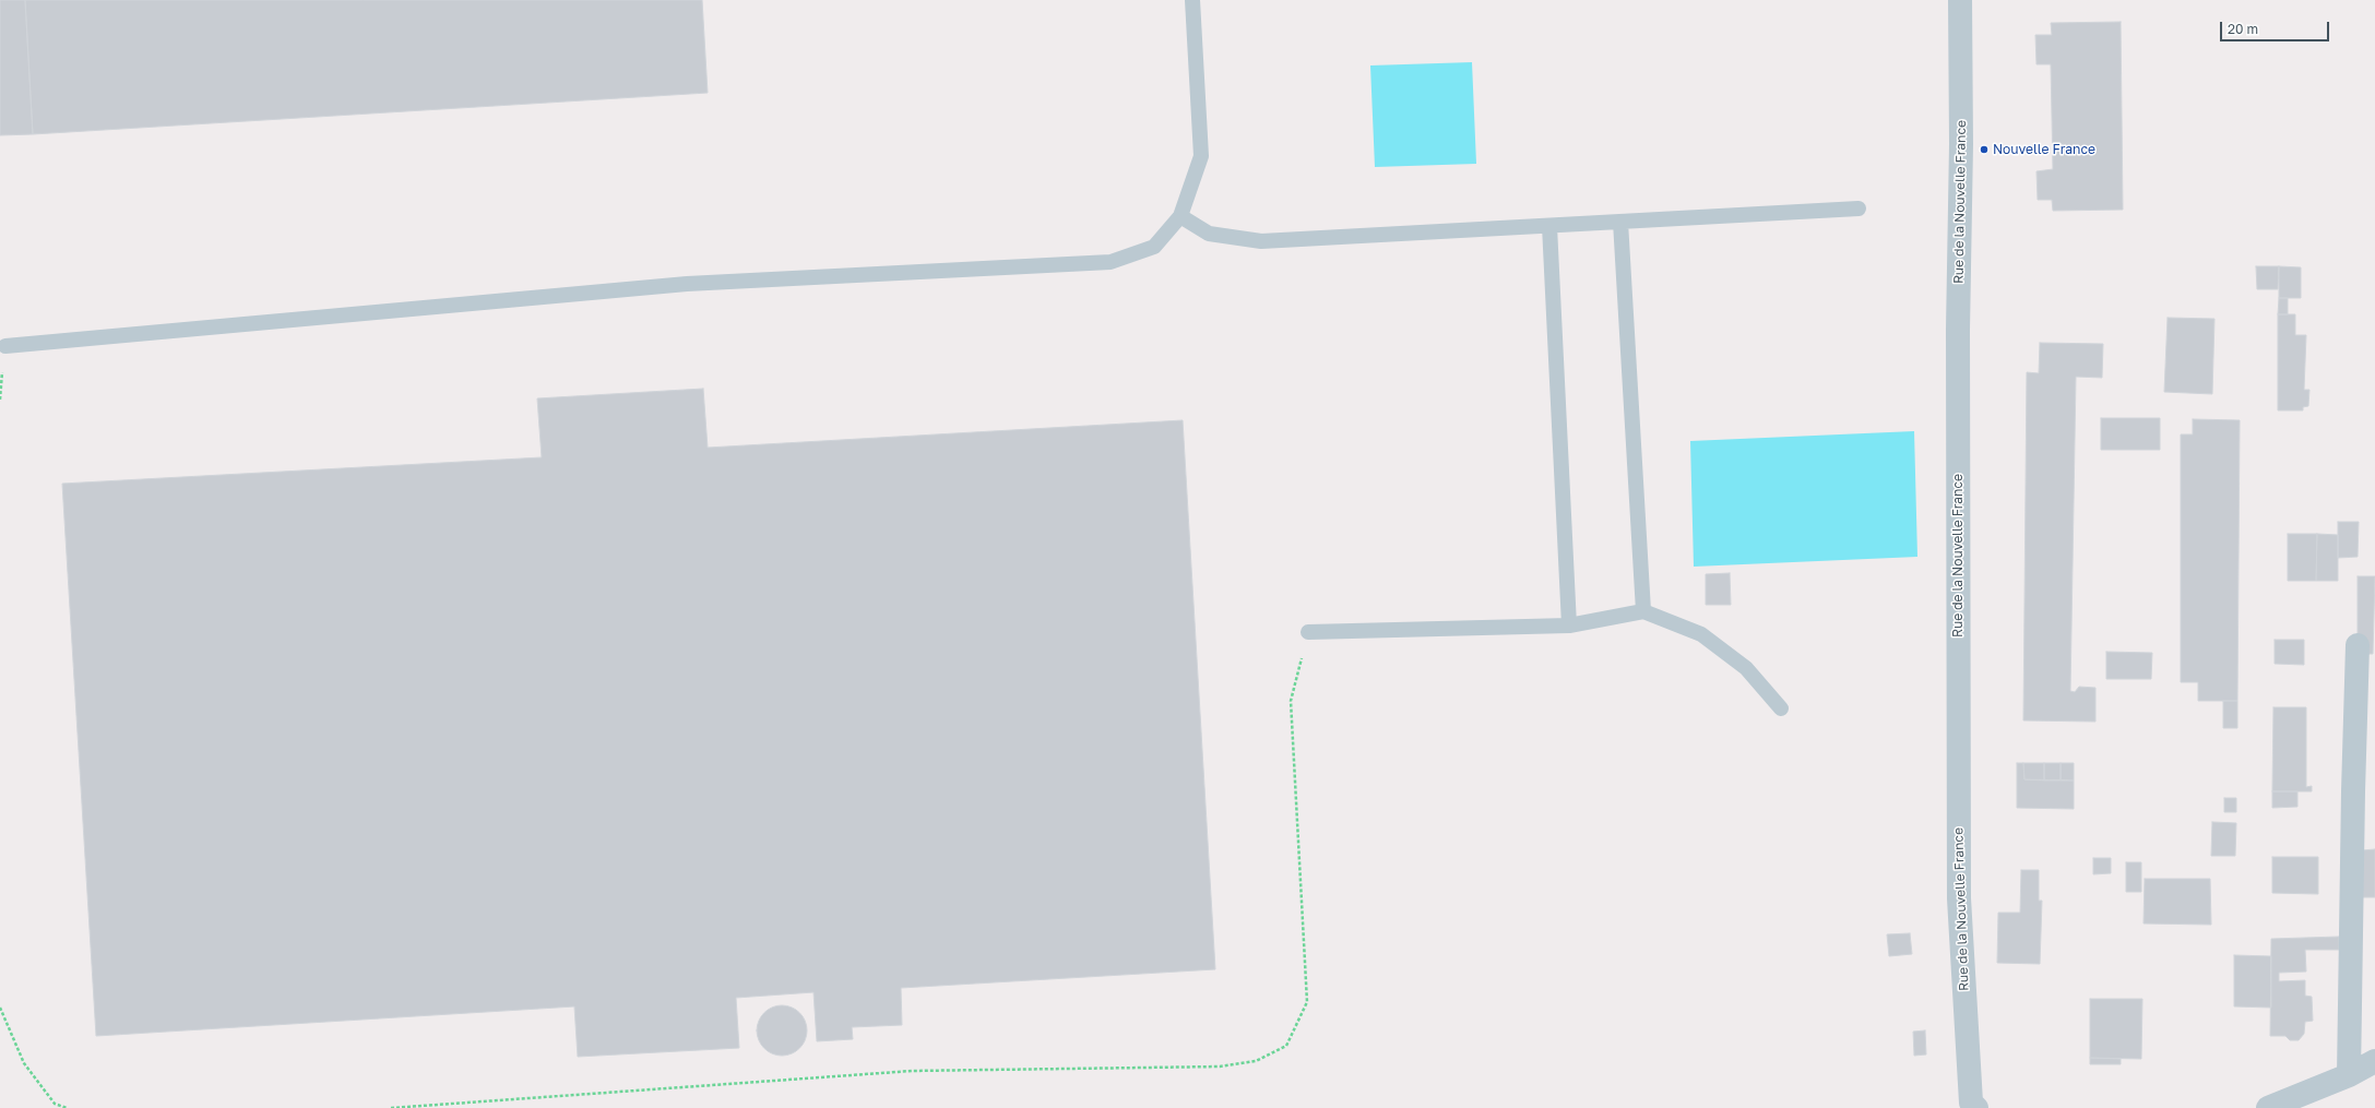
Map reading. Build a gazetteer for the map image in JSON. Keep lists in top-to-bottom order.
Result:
{
  "streets": {
    "street": ["Rue de la Nouvelle France"]
  },
  "places": ["Nouvelle France"],
  "scale_bar": "20 m"
}
